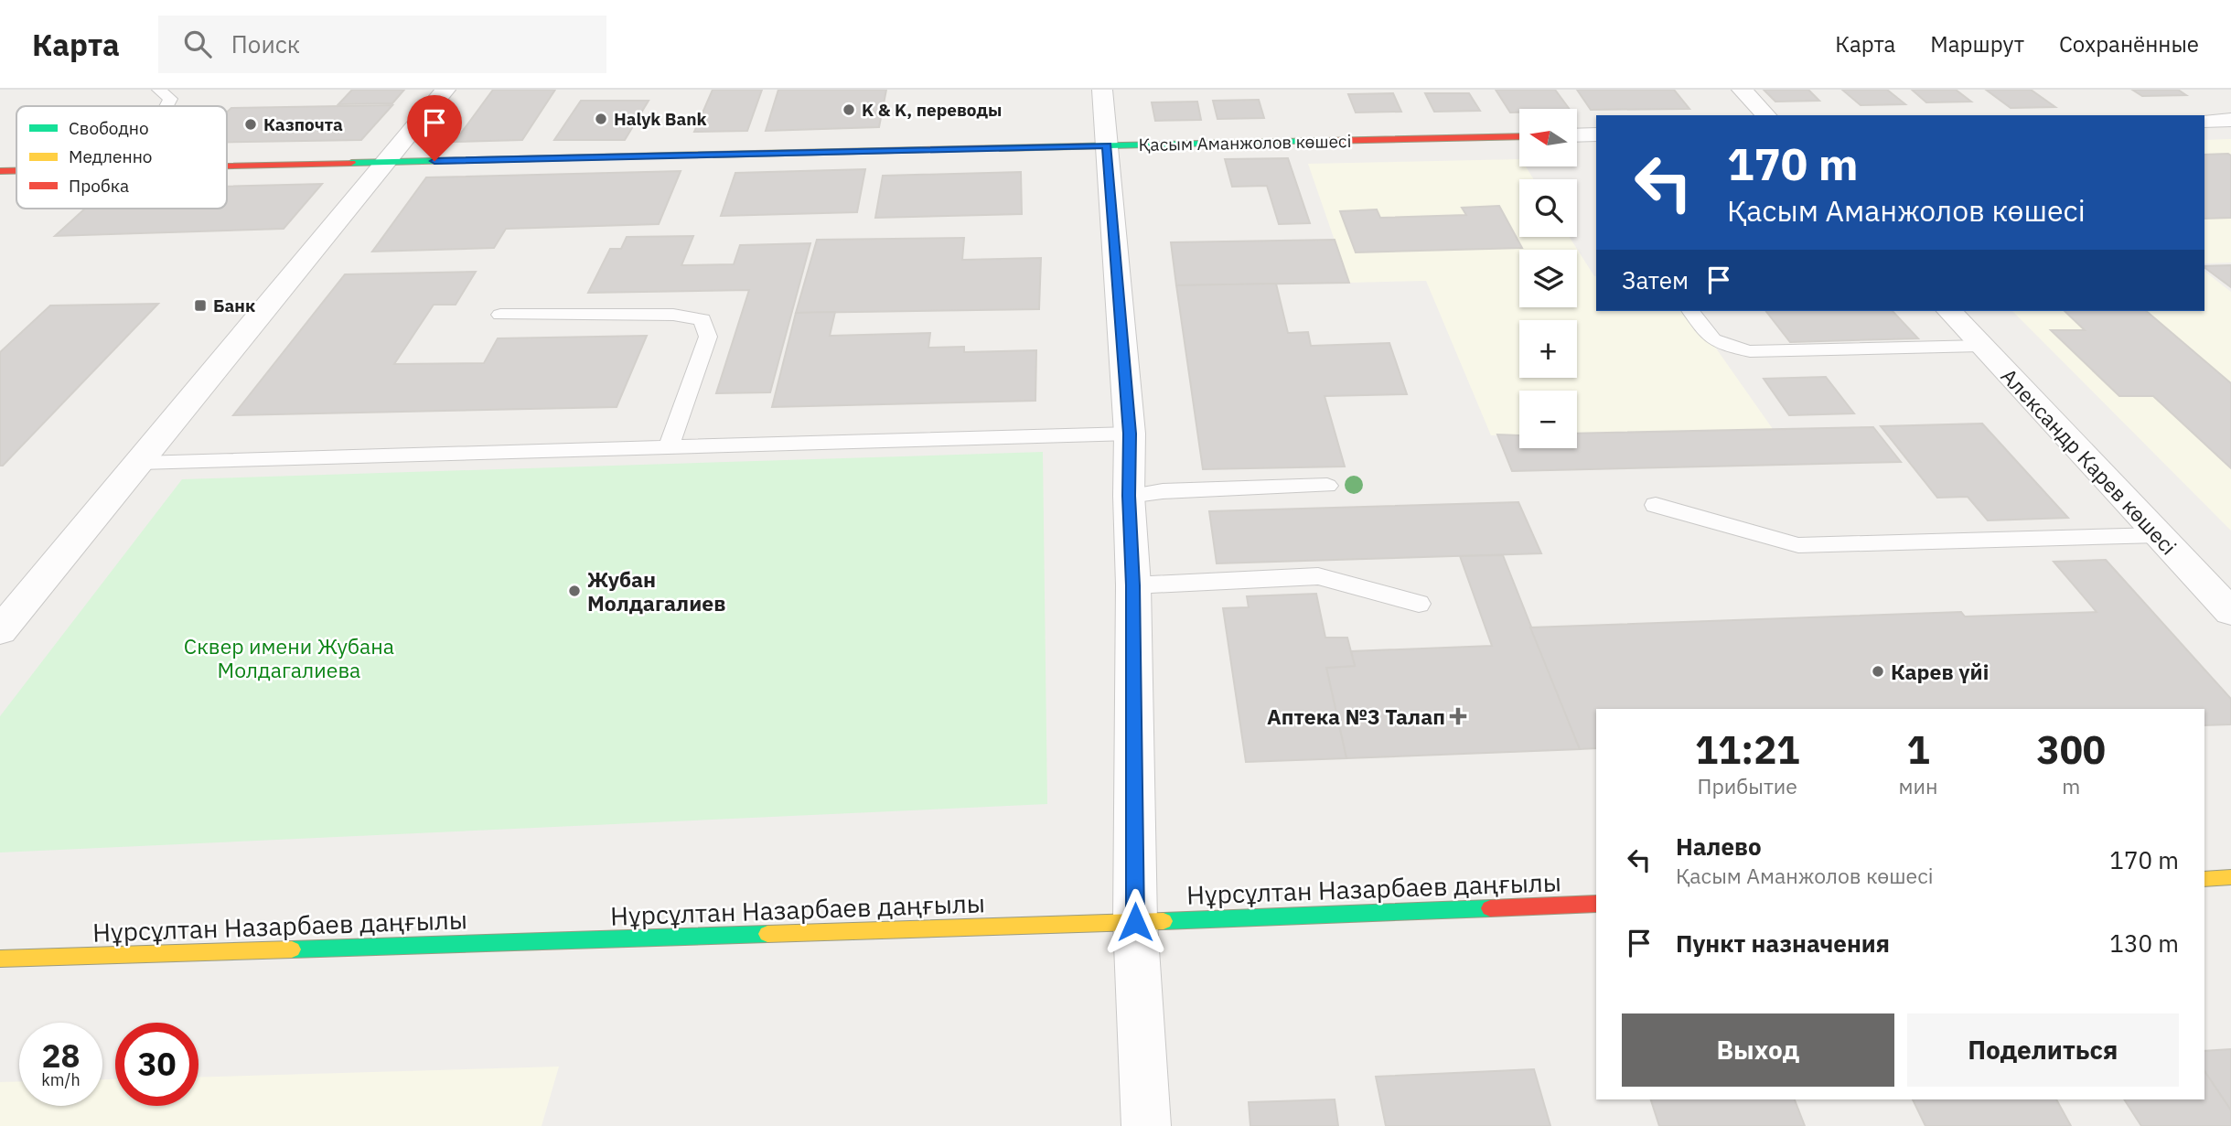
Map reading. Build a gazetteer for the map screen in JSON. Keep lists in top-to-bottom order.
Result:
{
  "streets": {
    "street": ["Қасым Аманжолов көшесі", "Александр Карев көшесі", "Нұрсұлтан Назарбаев даңғылы"]
  },
  "parks": ["Сквер имени Жубана Молдагалиева"],
  "places": {
    "other": [
      "K & K, переводы",
      "Halyk Bank",
      "Казпочта",
      "Жубан Молдагалиев",
      "Карев үйі"
    ],
    "transit": ["Банк"],
    "health": ["Аптека №3 Талап"]
  },
  "legend": ["Свободно", "Медленно", "Пробка"],
  "north": "left",
  "page": {
    "header": "Карта",
    "search": "Поиск",
    "nav": ["Карта", "Маршрут", "Сохранённые"],
    "map_buttons": ["+", "−"],
    "turn": ["170 m", "Қасым Аманжолов көшесі"],
    "then": "Затем",
    "eta": [
      "11:21",
      "Прибытие",
      "1",
      "мин",
      "300",
      "m"
    ],
    "list": [
      {
        "name": "Налево",
        "note": "Қасым Аманжолов көшесі",
        "value": "170 m"
      },
      {
        "name": "Пункт назначения",
        "value": "130 m"
      }
    ],
    "buttons": ["Выход", "Поделиться"],
    "speed": "28 km/h",
    "limit": "30"
  }
}
